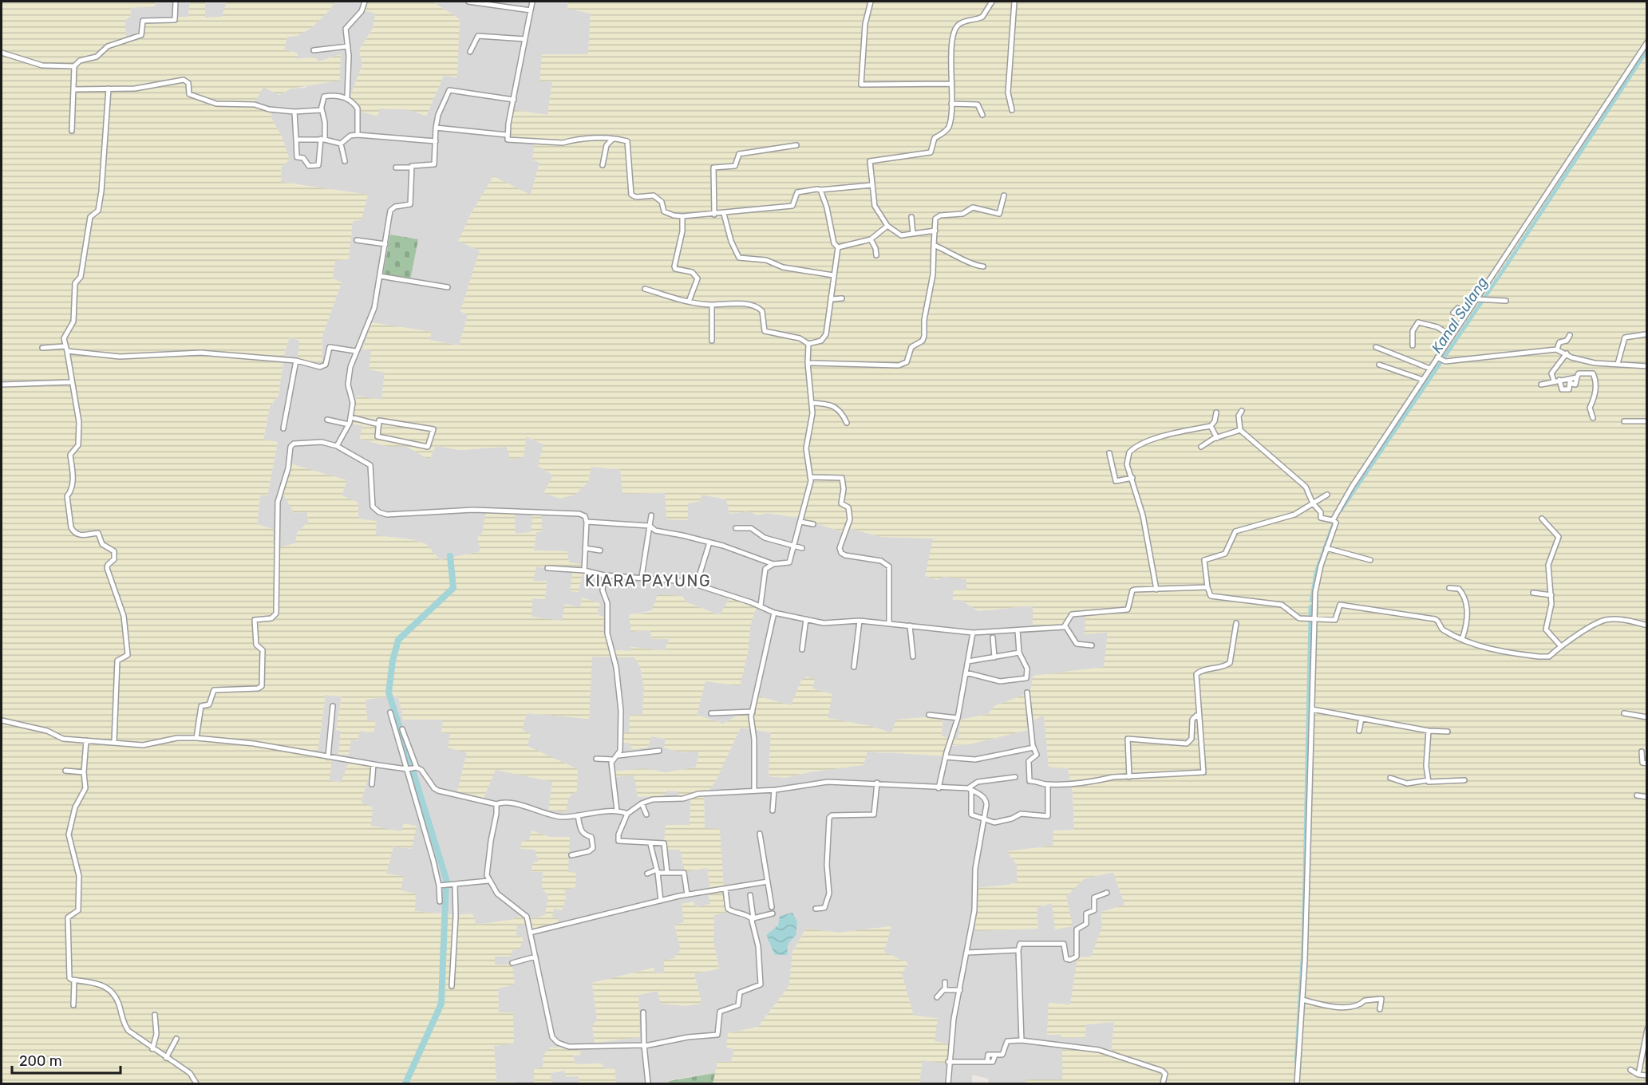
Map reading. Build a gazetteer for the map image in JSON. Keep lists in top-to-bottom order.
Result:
{
  "districts": ["KIARA PAYUNG"],
  "water": ["Kanal Sulang"],
  "scale_bar": "200 m"
}
